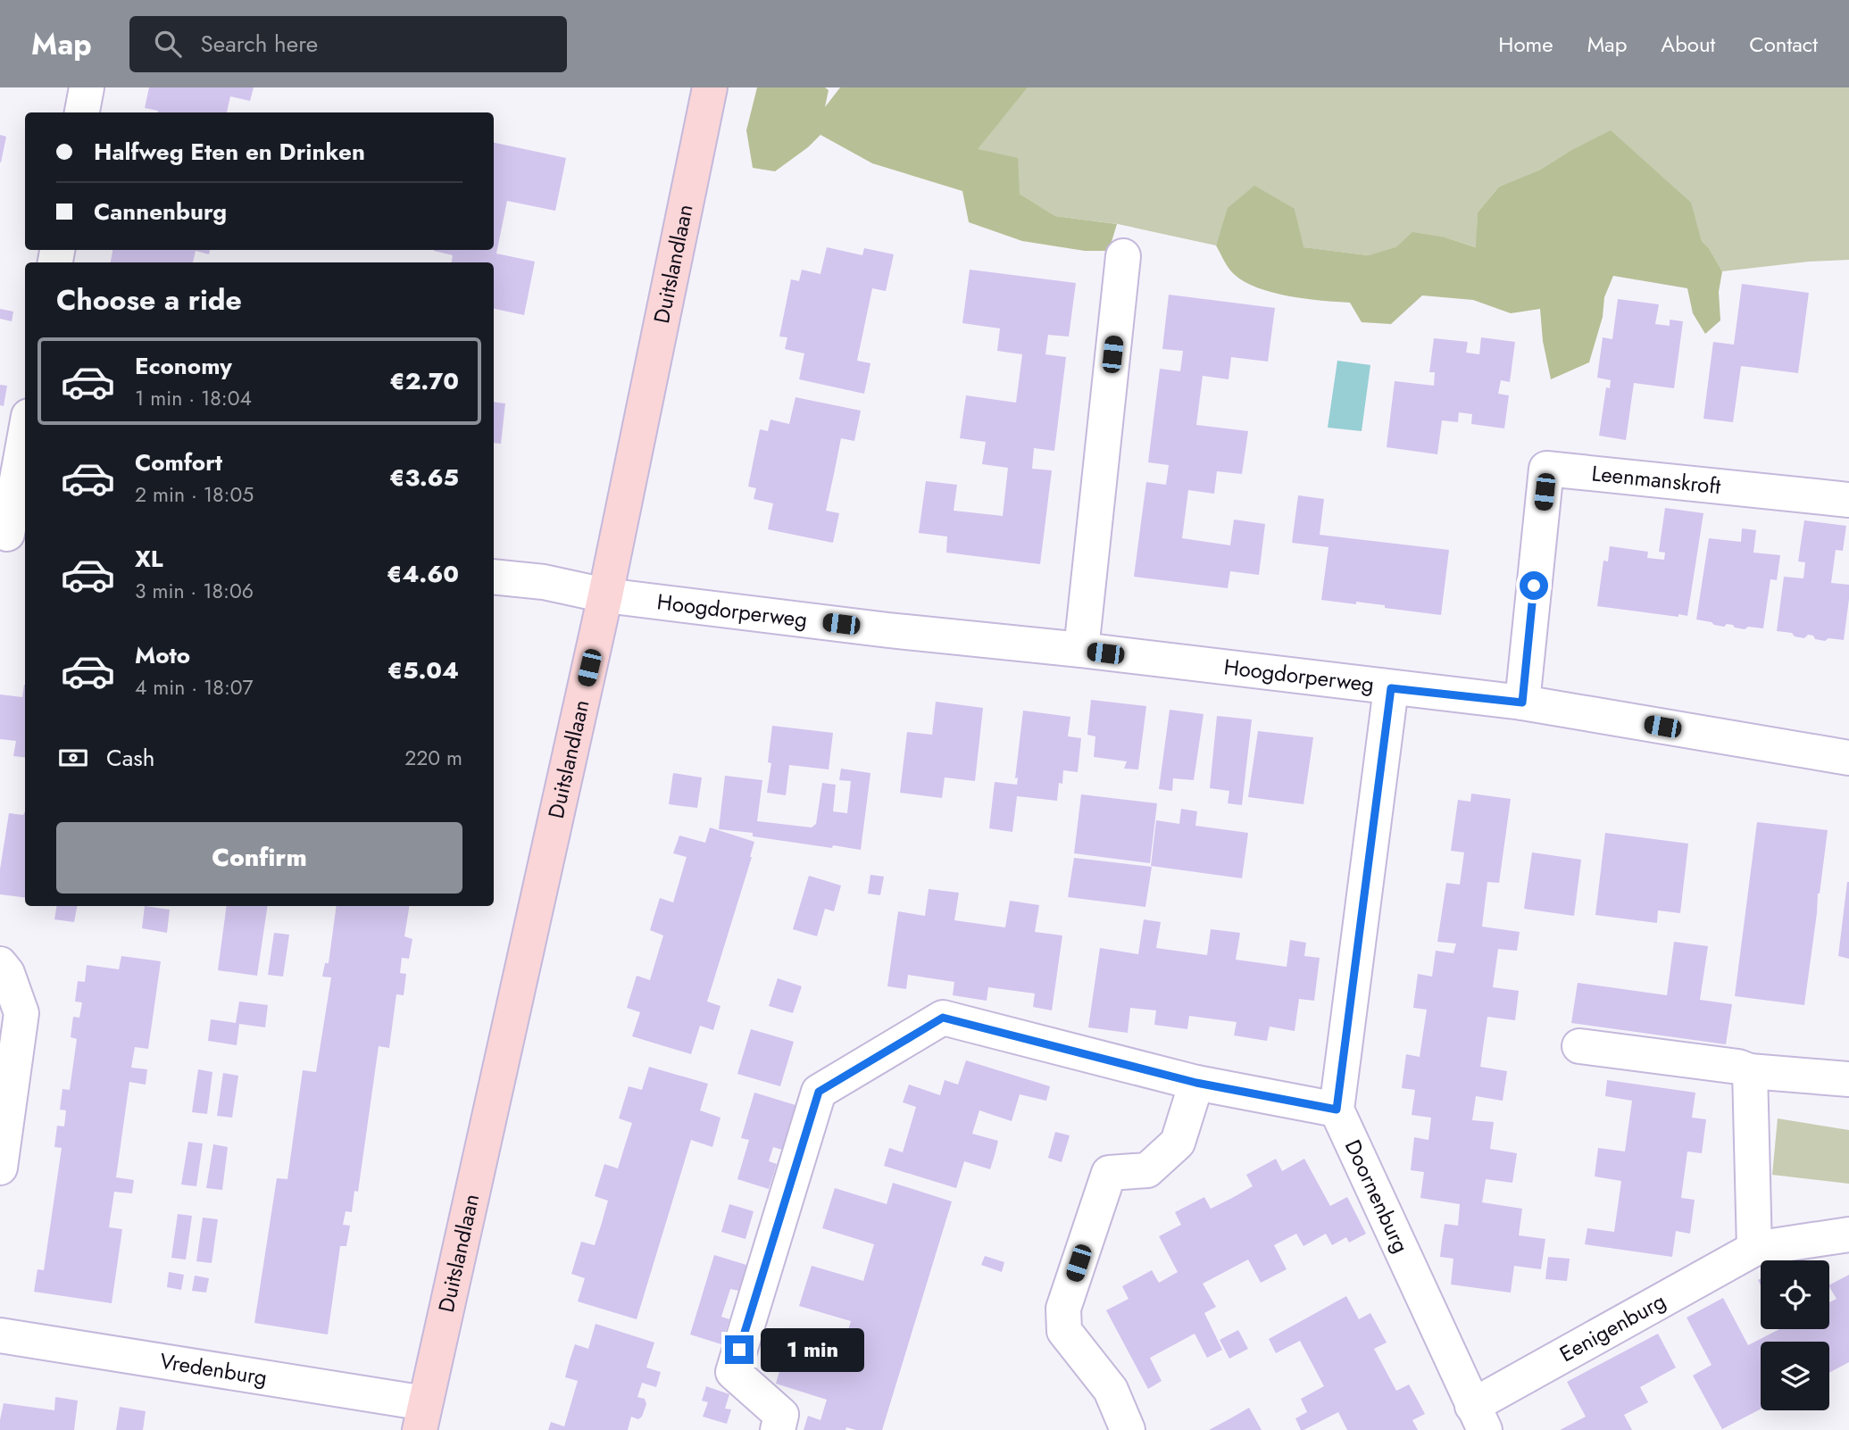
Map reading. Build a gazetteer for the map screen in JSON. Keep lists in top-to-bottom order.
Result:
{
  "streets": {
    "main road": ["Duitslandlaan"],
    "street": [
      "Leenmanskroft",
      "Hoogdorperweg",
      "Doornenburg",
      "Eenigenburg",
      "Vredenburg"
    ]
  },
  "crossings": [
    ["Duitslandlaan", "Hoogdorperweg"],
    ["Duitslandlaan", "Vredenburg"],
    ["Leenmanskroft", "Hoogdorperweg"],
    ["Doornenburg", "Eenigenburg"]
  ],
  "page": {
    "header": "Map",
    "search": "Search here",
    "nav": [
      "Home",
      "Map",
      "About",
      "Contact"
    ],
    "banner": ["Halfweg Eten en Drinken", "Cannenburg"],
    "heading": "Choose a ride",
    "list": [
      {
        "name": "Economy",
        "note": "1 min · 18:04",
        "value": "€2.70"
      },
      {
        "name": "Comfort",
        "note": "2 min · 18:05",
        "value": "€3.65"
      },
      {
        "name": "XL",
        "note": "3 min · 18:06",
        "value": "€4.60"
      },
      {
        "name": "Moto",
        "note": "4 min · 18:07",
        "value": "€5.04"
      }
    ],
    "pay": ["Cash", "220 m"],
    "buttons": "Confirm",
    "bubble": "1 min"
  }
}
